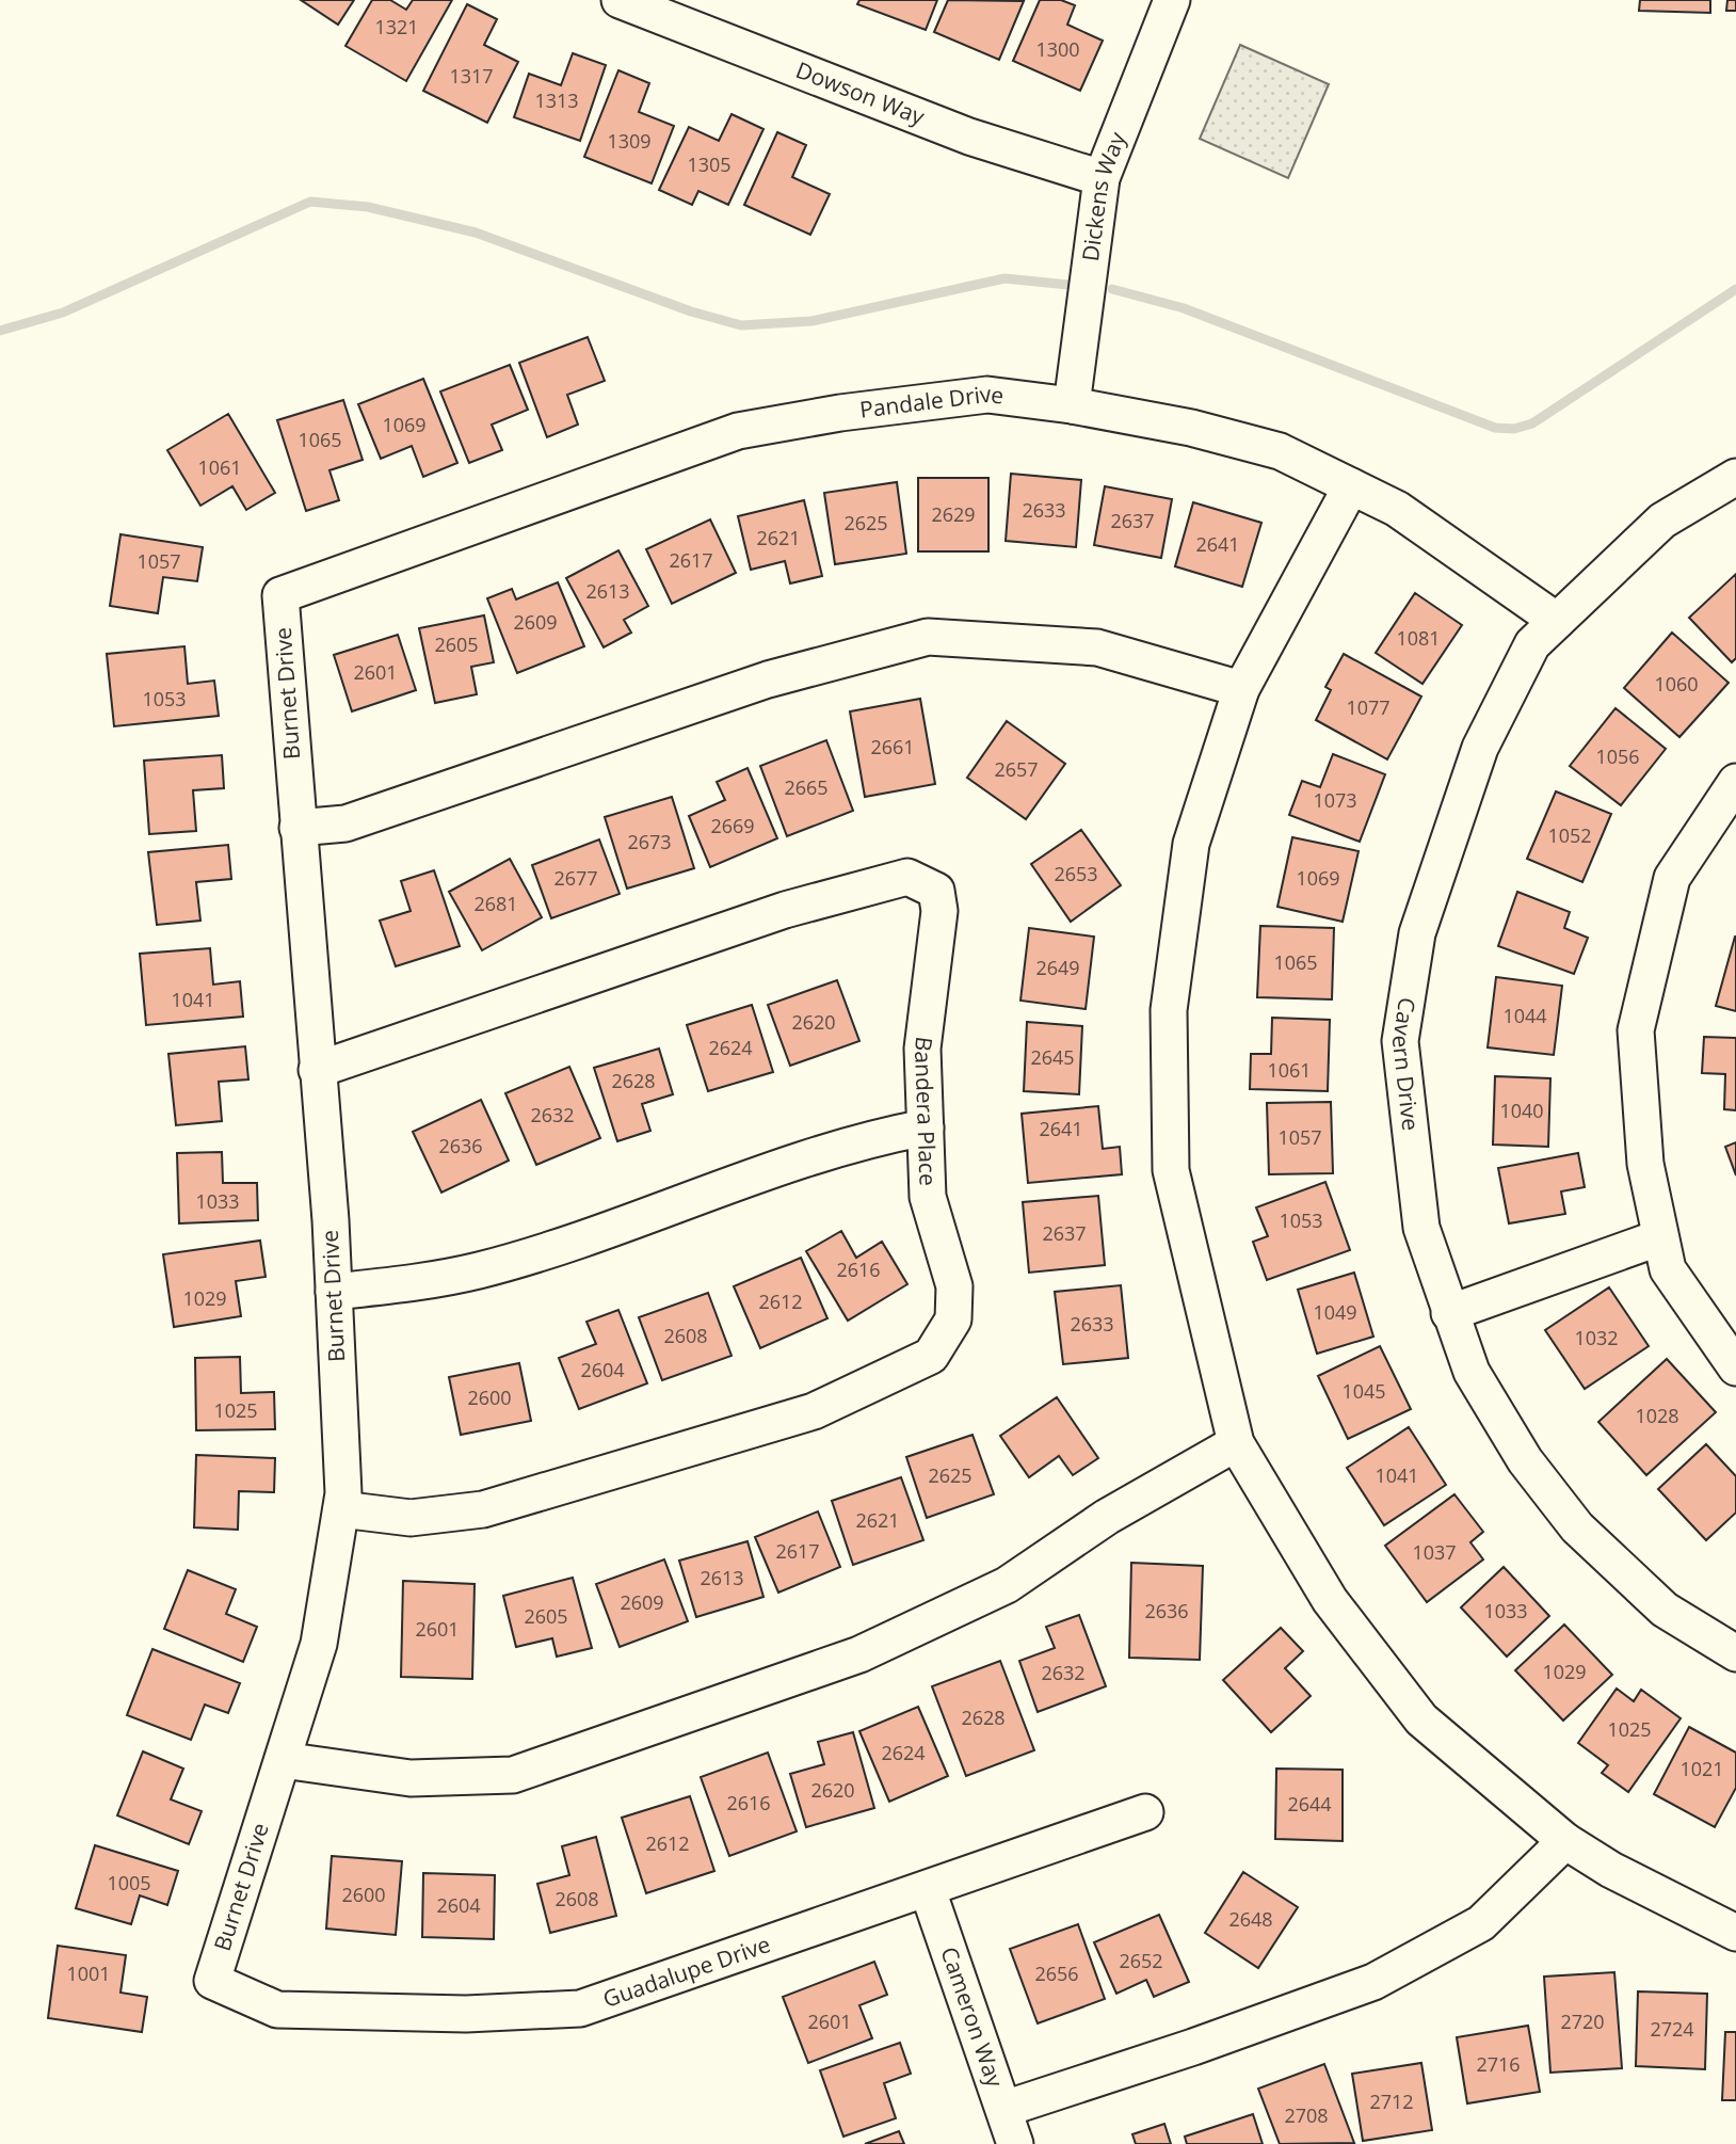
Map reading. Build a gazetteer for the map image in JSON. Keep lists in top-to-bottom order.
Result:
{
  "streets": {
    "street": [
      "Dowson Way",
      "Dickens Way",
      "Pandale Drive",
      "Burnet Drive",
      "Cavern Drive",
      "Bandera Place",
      "Guadalupe Drive",
      "Cameron Way"
    ]
  },
  "crossings": [
    ["Dowson Way", "Dickens Way"],
    ["Dickens Way", "Pandale Drive"],
    ["Pandale Drive", "Burnet Drive"],
    ["Pandale Drive", "Cavern Drive"],
    ["Burnet Drive", "Bandera Place"],
    ["Burnet Drive", "Guadalupe Drive"],
    ["Guadalupe Drive", "Cameron Way"]
  ],
  "house_numbers": [
    "1321",
    "1300",
    "1317",
    "1313",
    "1309",
    "1305",
    "1069",
    "1065",
    "1061",
    "2633",
    "2629",
    "2637",
    "2625",
    "2621",
    "2641",
    "2617",
    "1057",
    "2613",
    "2609",
    "1081",
    "2605",
    "2601",
    "1060",
    "1053",
    "1077",
    "2661",
    "1056",
    "2657",
    "2665",
    "1073",
    "2669",
    "1052",
    "2673",
    "2653",
    "2677",
    "1069",
    "2681",
    "1065",
    "2649",
    "1041",
    "1044",
    "2620",
    "2624",
    "2645",
    "1061",
    "2628",
    "1040",
    "2632",
    "2641",
    "1057",
    "2636",
    "1033",
    "1053",
    "2637",
    "2616",
    "1029",
    "2612",
    "1049",
    "2633",
    "2608",
    "1032",
    "2604",
    "1045",
    "2600",
    "1025",
    "1028",
    "2625",
    "1041",
    "2621",
    "2617",
    "1037",
    "2613",
    "2609",
    "2636",
    "1033",
    "2605",
    "2601",
    "1029",
    "2632",
    "2628",
    "1025",
    "2624",
    "1021",
    "2620",
    "2616",
    "2644",
    "2612",
    "1005",
    "2600",
    "2608",
    "2604",
    "2648",
    "2652",
    "1001",
    "2656",
    "2601",
    "2720",
    "2724",
    "2716",
    "2712",
    "2708"
  ]
}
